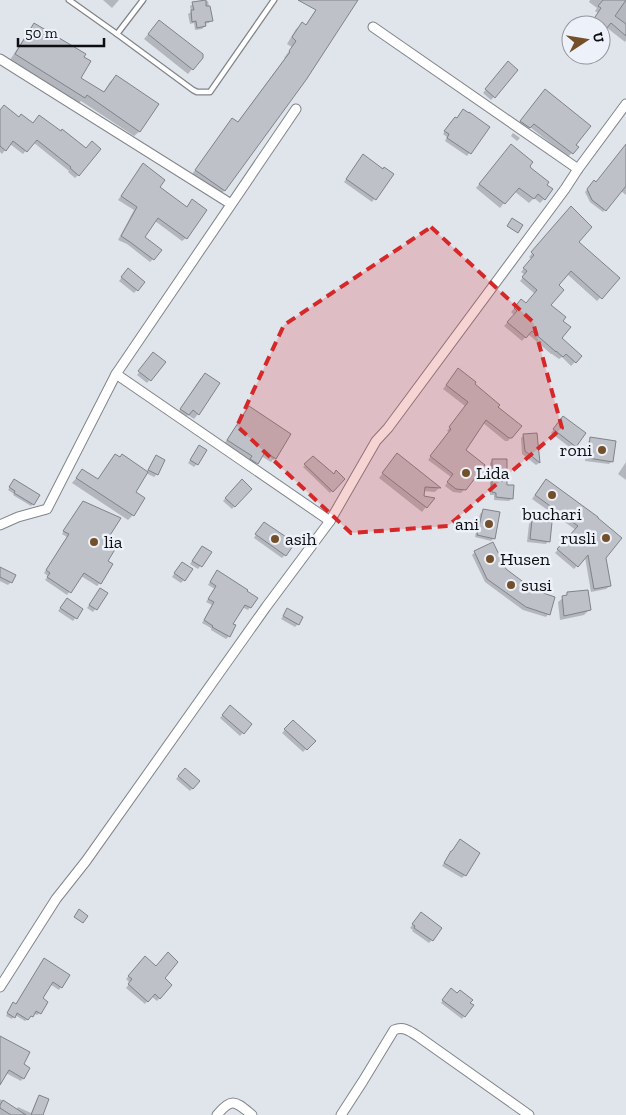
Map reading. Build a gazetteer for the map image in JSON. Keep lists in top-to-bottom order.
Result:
{
  "places": [
    "roni",
    "Lida",
    "buchari",
    "ani",
    "rusli",
    "asih",
    "lia",
    "Husen",
    "susi"
  ],
  "scale_bar": "50 m",
  "north": "right"
}
